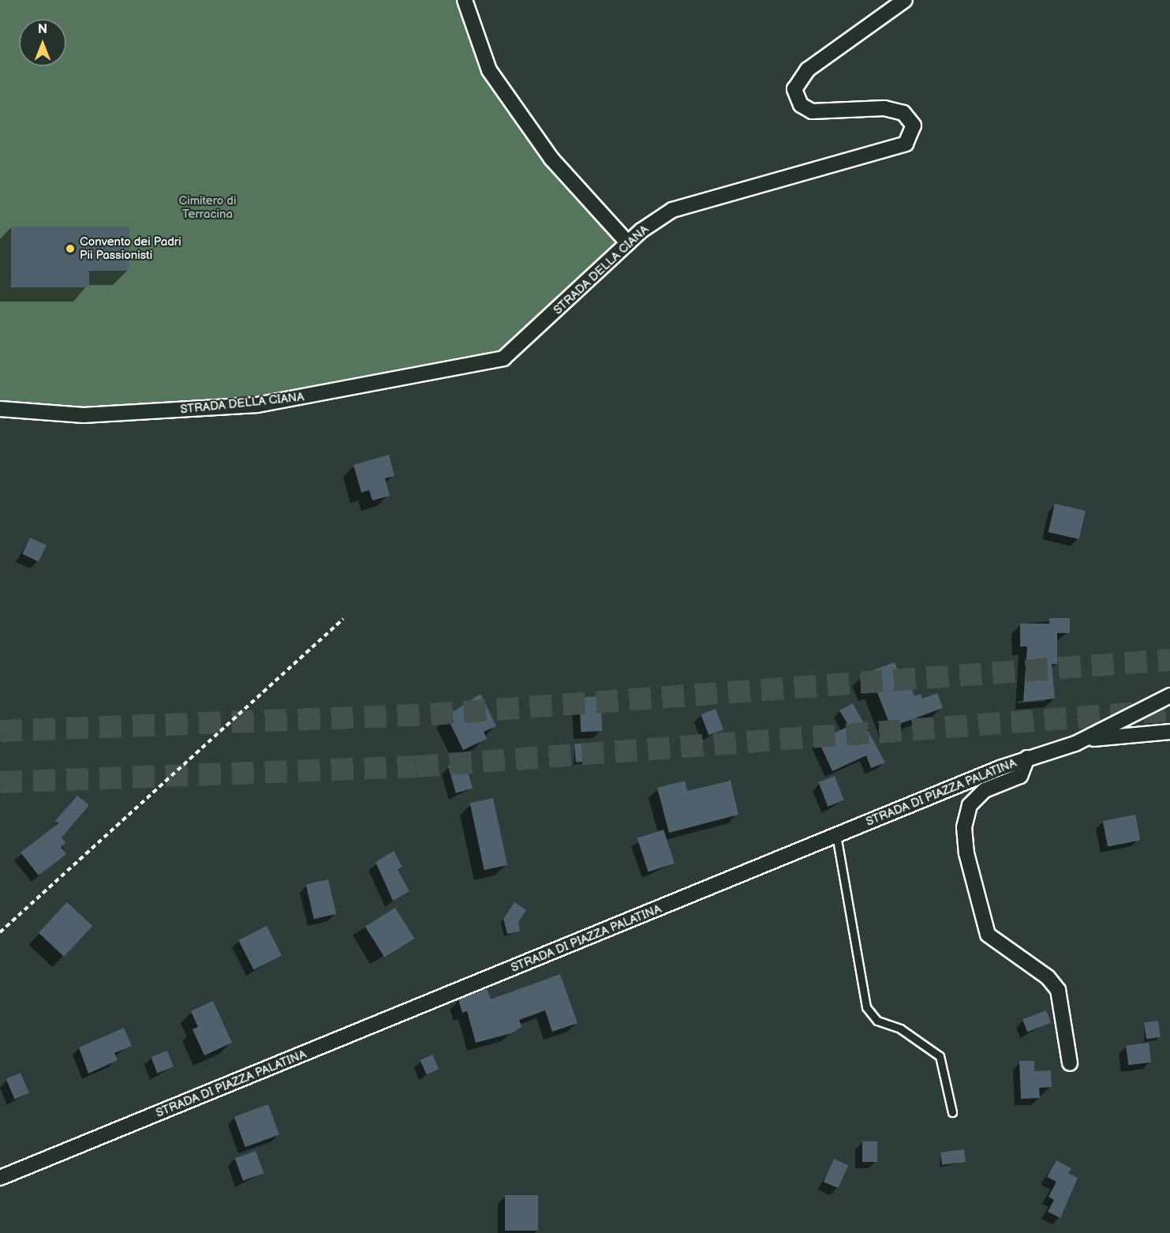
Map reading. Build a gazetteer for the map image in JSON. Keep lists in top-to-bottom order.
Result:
{
  "streets": {
    "street": ["STRADA DELLA CIANA", "STRADA DI PIAZZA PALATINA"]
  },
  "parks": ["Cimitero di Terracina"],
  "places": ["Convento dei Padri Pii Passionisti"],
  "north": "top"
}
